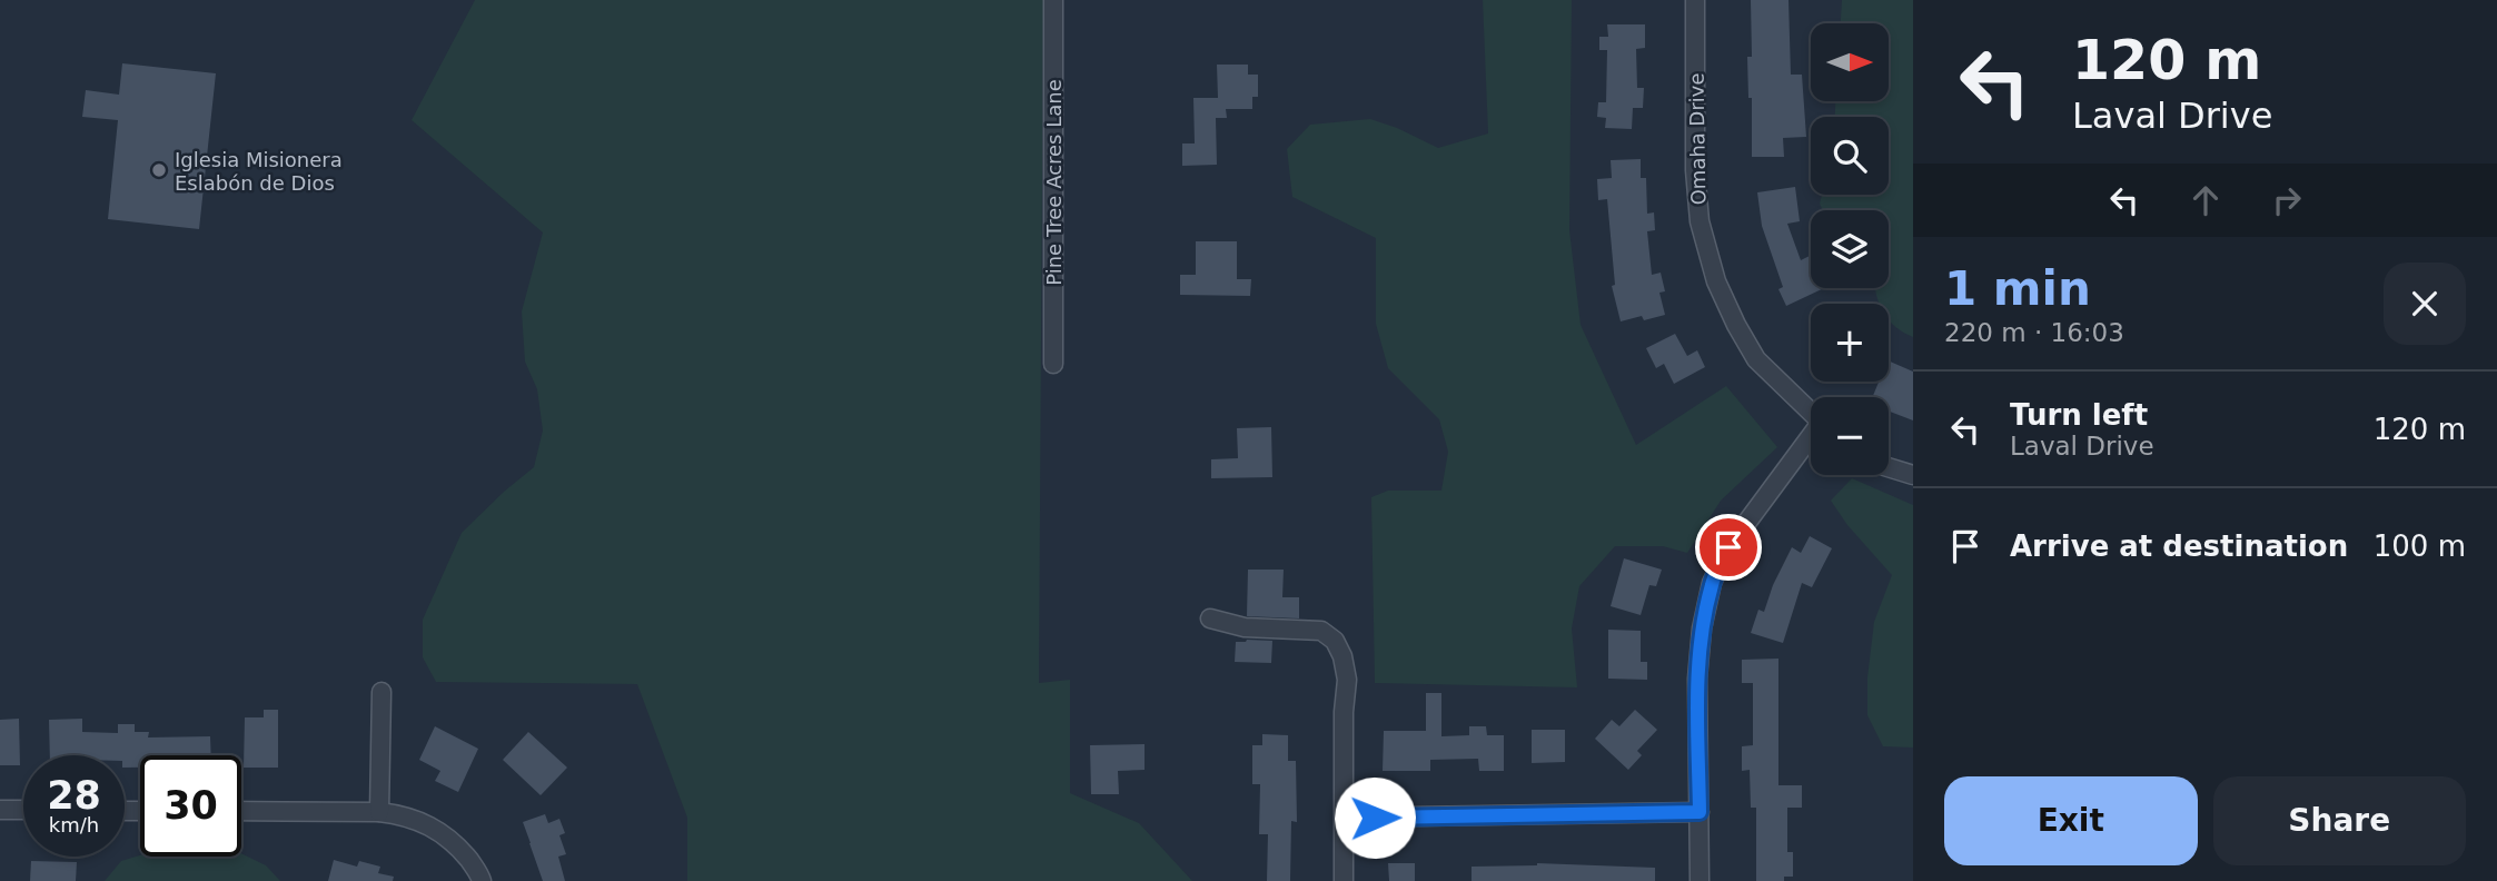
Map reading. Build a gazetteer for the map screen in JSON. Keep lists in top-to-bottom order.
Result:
{
  "streets": {
    "street": ["Omaha Drive", "Pine Tree Acres Lane"]
  },
  "places": ["Iglesia Misionera Eslabón de Dios"],
  "north": "right",
  "page": {
    "turn": ["120 m", "Laval Drive"],
    "map_buttons": ["+", "−"],
    "heading": ["1 min", "220 m · 16:03"],
    "list": [
      {
        "name": "Turn left",
        "note": "Laval Drive",
        "value": "120 m"
      },
      {
        "name": "Arrive at destination",
        "value": "100 m"
      }
    ],
    "speed": "28 km/h",
    "limit": "30",
    "buttons": ["Exit", "Share"]
  }
}
